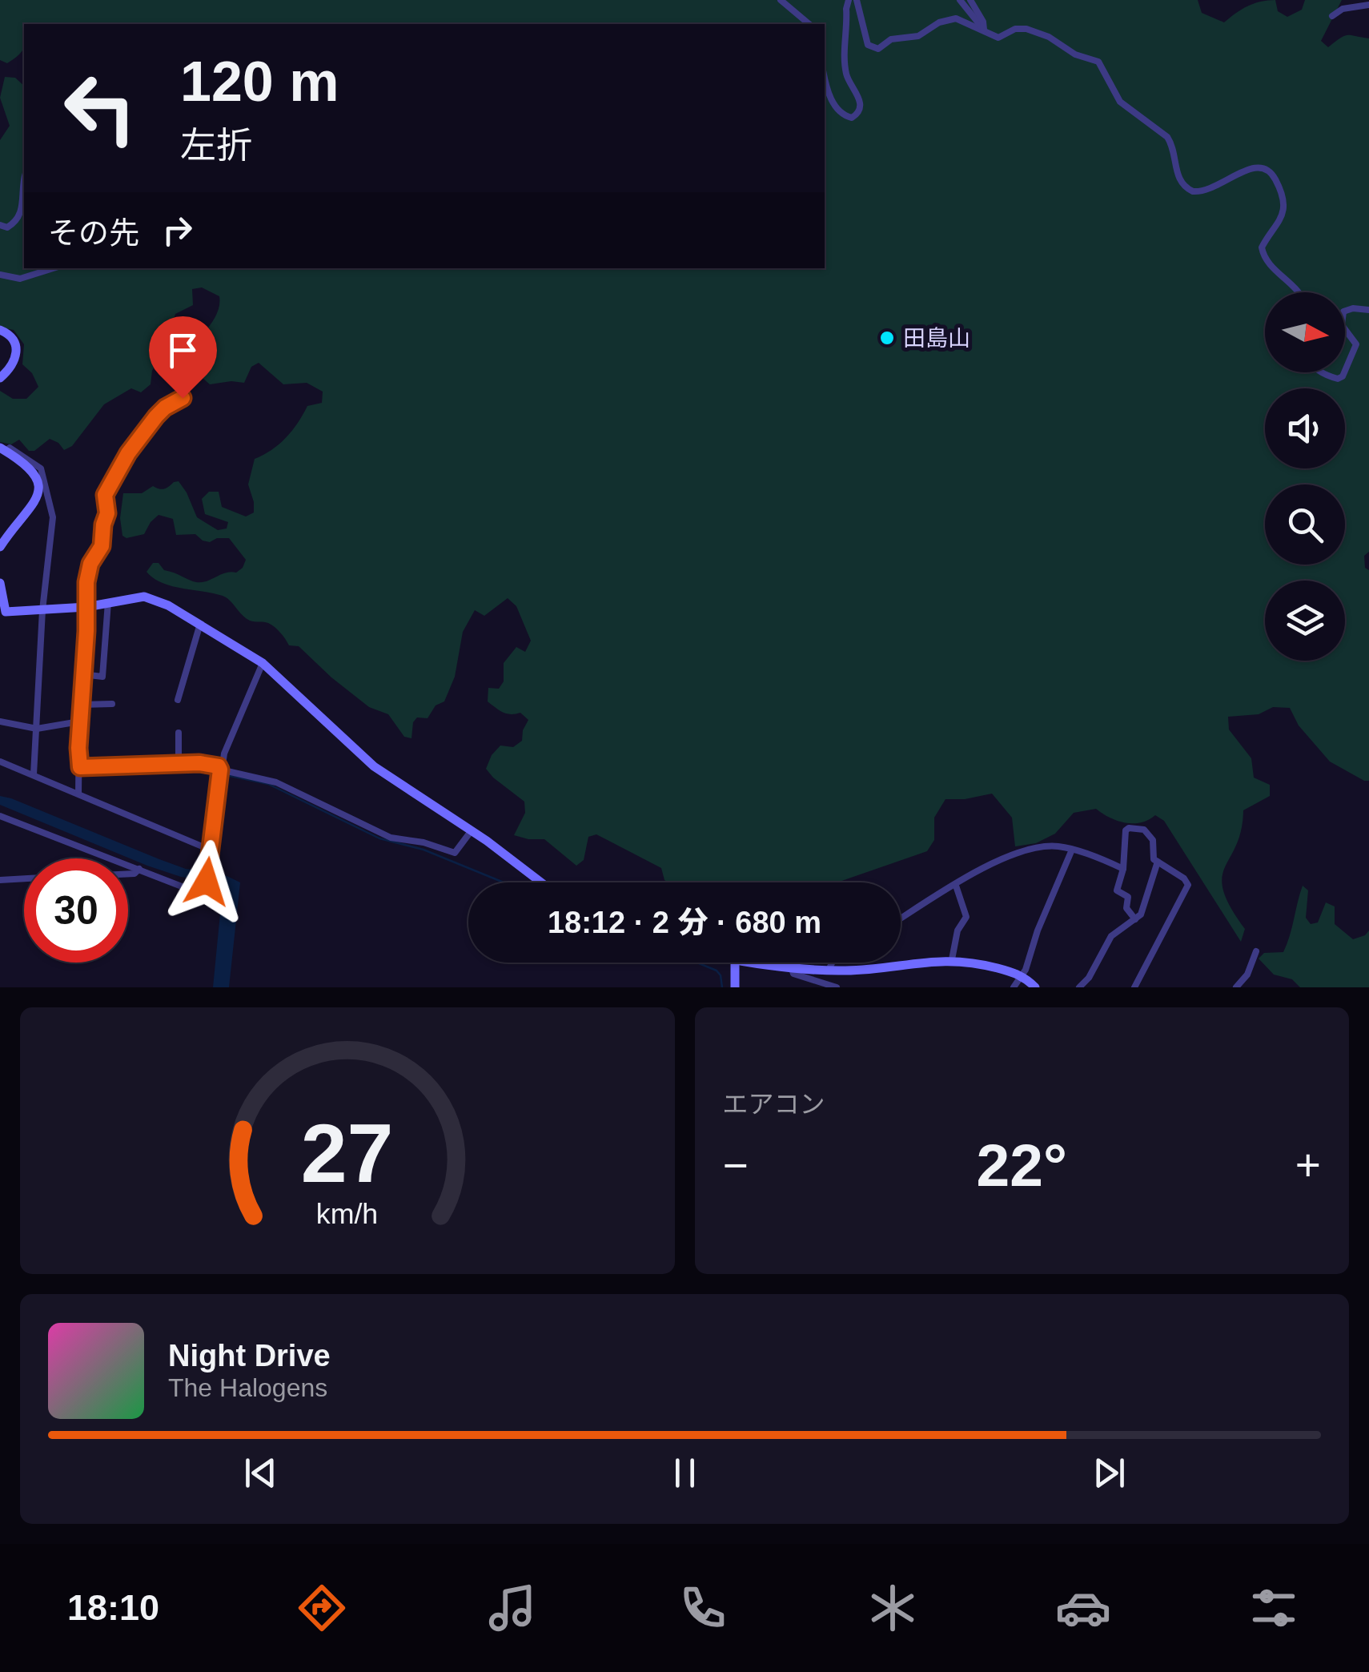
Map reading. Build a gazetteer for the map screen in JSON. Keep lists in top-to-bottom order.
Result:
{
  "places": ["田島山"],
  "north": "right",
  "page": {
    "turn": ["120 m", "左折"],
    "then": "その先",
    "limit": "30",
    "trip": "18:12 · 2 分 · 680 m",
    "tile": "エアコン",
    "heat": ["−", "22°", "+"],
    "song": ["Night Drive", "The Halogens"],
    "tabs": "18:10",
    "gauge": ["27", "km/h"]
  }
}
